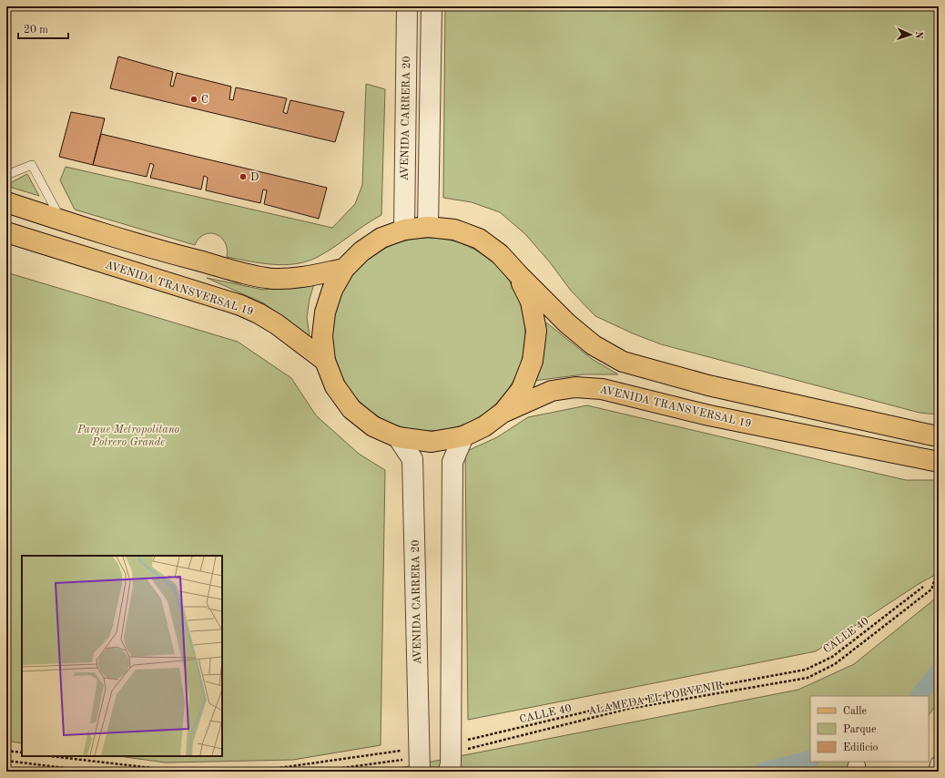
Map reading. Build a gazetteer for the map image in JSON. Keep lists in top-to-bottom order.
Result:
{
  "streets": {
    "main road": ["AVENIDA TRANSVERSAL 19"],
    "street": ["AVENIDA CARRERA 20"],
    "path": ["CALLE 40", "ALAMEDA EL PORVENIR"]
  },
  "crossings": [
    ["AVENIDA CARRERA 20", "AVENIDA TRANSVERSAL 19"],
    ["CALLE 40", "ALAMEDA EL PORVENIR"]
  ],
  "parks": ["Parque Metropolitano Potrero Grande"],
  "places": ["C", "D"],
  "legend": ["Calle", "Parque", "Edificio"],
  "scale_bar": "20 m",
  "north": "right"
}
